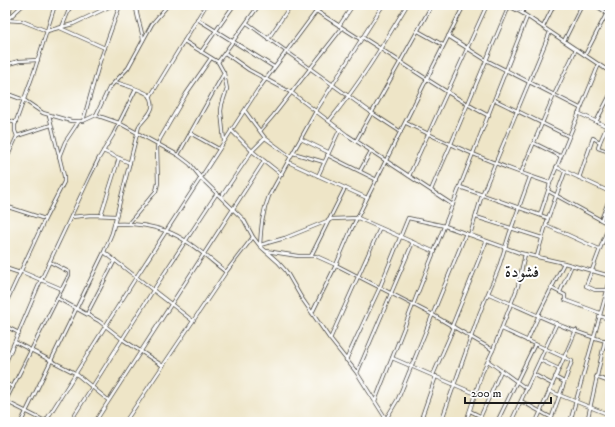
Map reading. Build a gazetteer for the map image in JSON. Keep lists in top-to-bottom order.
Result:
{
  "districts": ["فشودة"],
  "scale_bar": "200 m"
}
